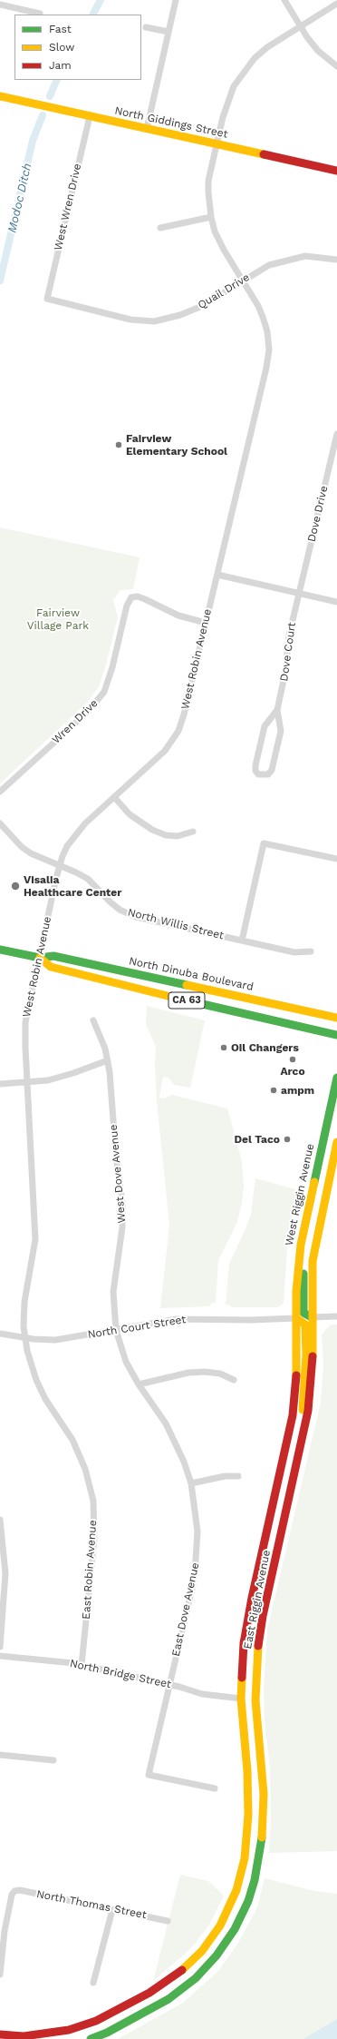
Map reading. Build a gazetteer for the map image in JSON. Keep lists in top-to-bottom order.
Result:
{
  "streets": {
    "main road": [
      "North Giddings Street",
      "North Dinuba Boulevard",
      "CA 63",
      "West Riggin Avenue",
      "East Riggin Avenue"
    ],
    "street": [
      "West Wren Drive",
      "Quail Drive",
      "Dove Drive",
      "Dove Court",
      "West Robin Avenue",
      "Wren Drive",
      "North Willis Street",
      "West Dove Avenue",
      "North Court Street",
      "East Robin Avenue",
      "East Dove Avenue",
      "North Bridge Street",
      "North Thomas Street"
    ]
  },
  "crossings": [
    ["North Giddings Street", "West Wren Drive"],
    ["North Giddings Street", "West Robin Avenue"],
    ["West Wren Drive", "Quail Drive"],
    ["Quail Drive", "West Robin Avenue"],
    ["Dove Drive", "Dove Court"],
    ["West Robin Avenue", "Wren Drive"],
    ["West Robin Avenue", "North Willis Street"],
    ["West Robin Avenue", "North Dinuba Boulevard"],
    ["West Robin Avenue", "North Court Street"],
    ["West Robin Avenue", "East Robin Avenue"],
    ["West Dove Avenue", "North Court Street"],
    ["West Dove Avenue", "East Dove Avenue"],
    ["West Riggin Avenue", "North Court Street"],
    ["West Riggin Avenue", "East Riggin Avenue"],
    ["North Court Street", "East Robin Avenue"],
    ["North Court Street", "East Riggin Avenue"],
    ["North Court Street", "East Dove Avenue"],
    ["East Robin Avenue", "North Bridge Street"],
    ["East Riggin Avenue", "North Bridge Street"],
    ["East Dove Avenue", "North Bridge Street"]
  ],
  "water": ["Modoc Ditch"],
  "parks": ["Fairview Village Park"],
  "places": [
    "Fairview Elementary School",
    "Visalia Healthcare Center",
    "Oil Changers",
    "Arco",
    "ampm",
    "Del Taco"
  ],
  "legend": ["Fast", "Slow", "Jam"]
}
